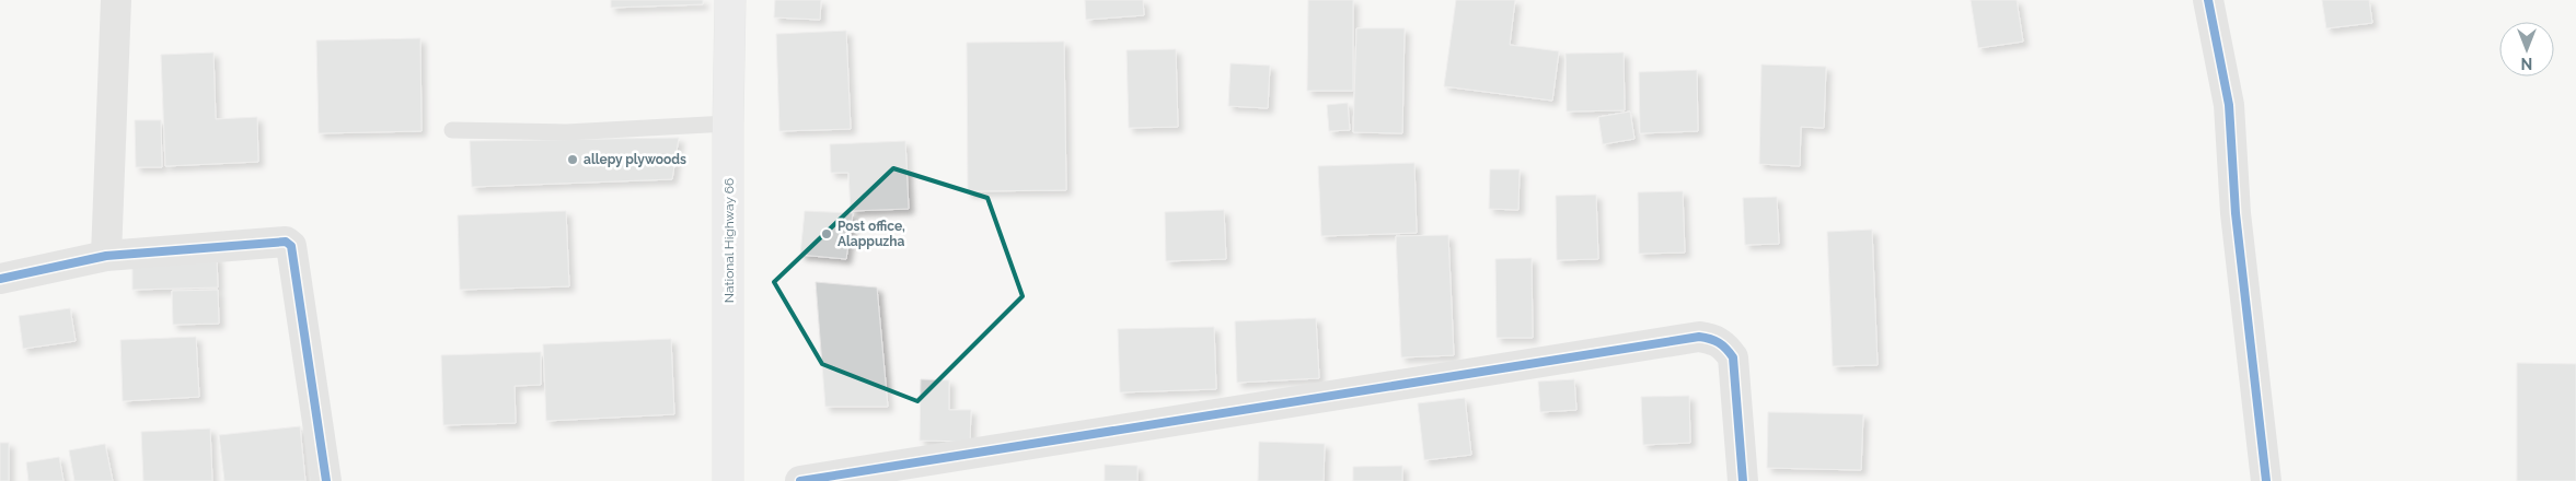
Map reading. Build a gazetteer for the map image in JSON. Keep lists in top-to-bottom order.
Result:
{
  "streets": {
    "main road": ["National Highway 66"]
  },
  "places": ["allepy plywoods", "Post office, Alappuzha"],
  "north": "bottom"
}
